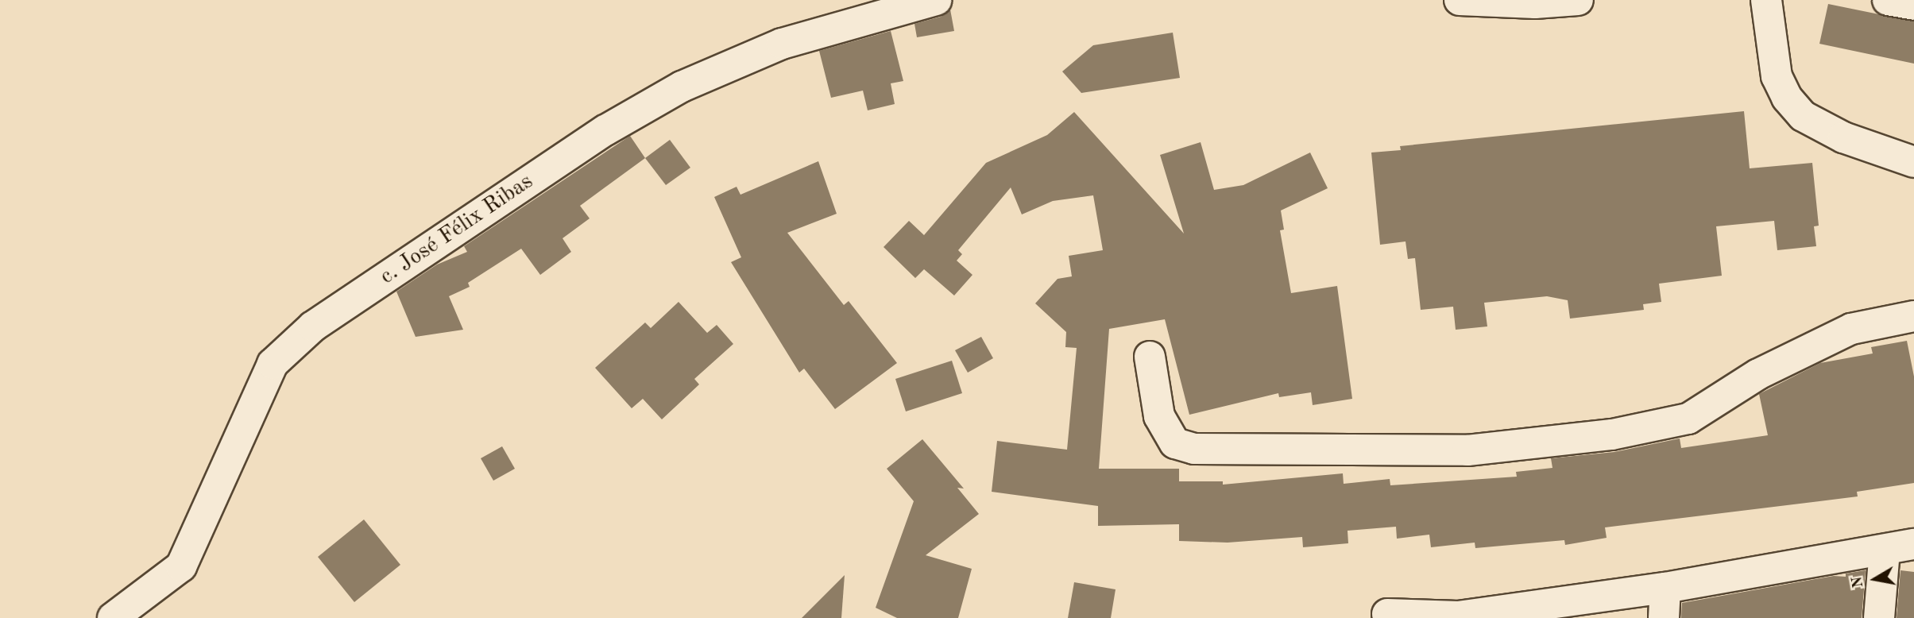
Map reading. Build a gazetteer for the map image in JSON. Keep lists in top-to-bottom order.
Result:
{
  "streets": {
    "street": ["c. José Félix Ribas"]
  },
  "north": "left"
}
